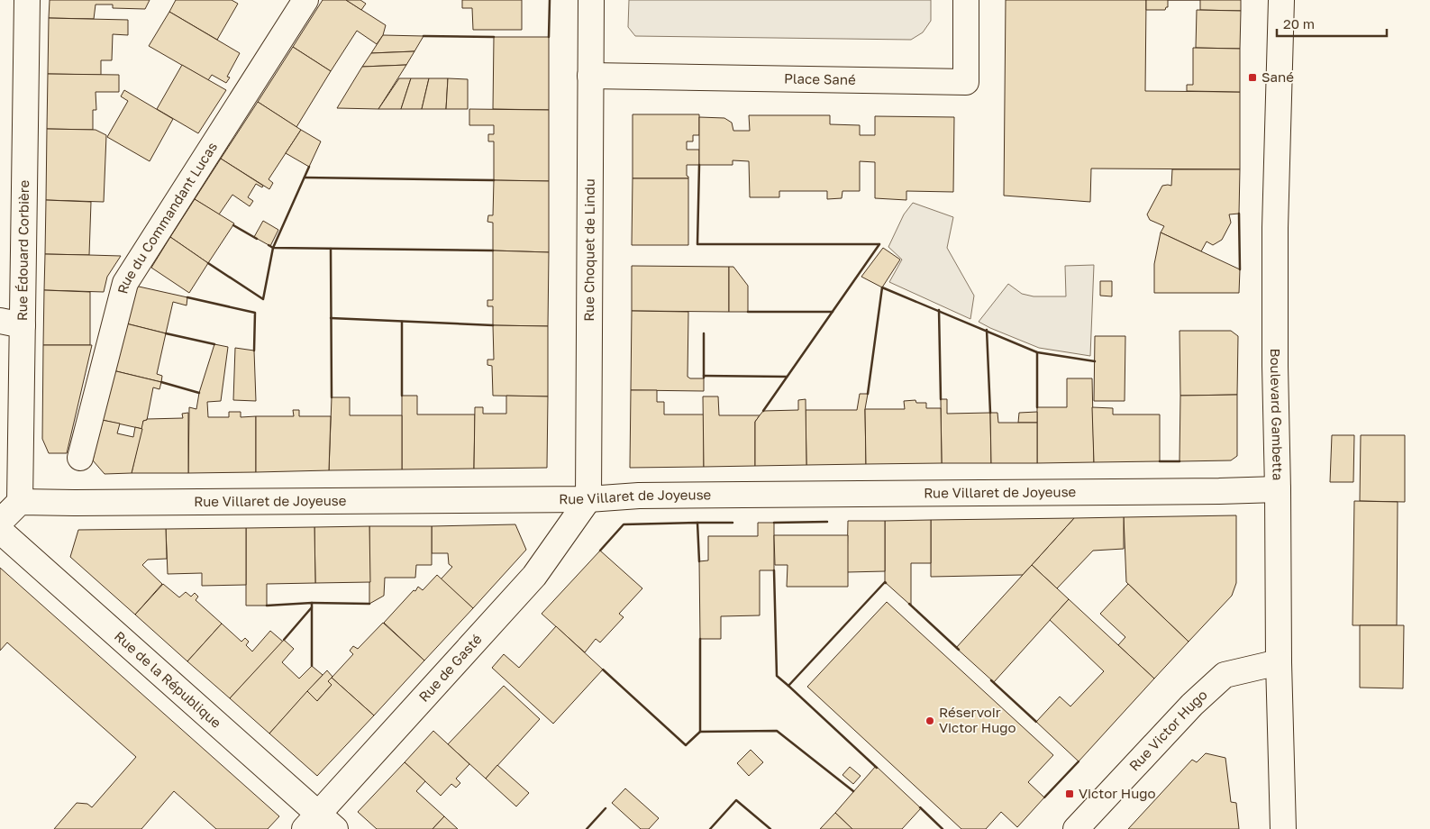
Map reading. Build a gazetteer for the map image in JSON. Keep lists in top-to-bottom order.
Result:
{
  "streets": {
    "street": [
      "Place Sané",
      "Rue du Commandant Lucas",
      "Rue Choquet de Lindu",
      "Rue Édouard Corbière",
      "Boulevard Gambetta",
      "Rue Villaret de Joyeuse",
      "Rue de Gasté",
      "Rue de la République",
      "Rue Victor Hugo"
    ]
  },
  "crossings": [
    ["Place Sané", "Rue Choquet de Lindu"],
    ["Rue Choquet de Lindu", "Rue Villaret de Joyeuse"],
    ["Rue Choquet de Lindu", "Rue de Gasté"],
    ["Rue Édouard Corbière", "Rue Villaret de Joyeuse"],
    ["Boulevard Gambetta", "Rue Villaret de Joyeuse"],
    ["Boulevard Gambetta", "Rue Victor Hugo"],
    ["Rue Villaret de Joyeuse", "Rue de Gasté"],
    ["Rue de Gasté", "Rue de la République"]
  ],
  "places": {
    "transit": ["Sané", "Victor Hugo"],
    "other": ["Réservoir Victor Hugo"]
  },
  "scale_bar": "20 m"
}
